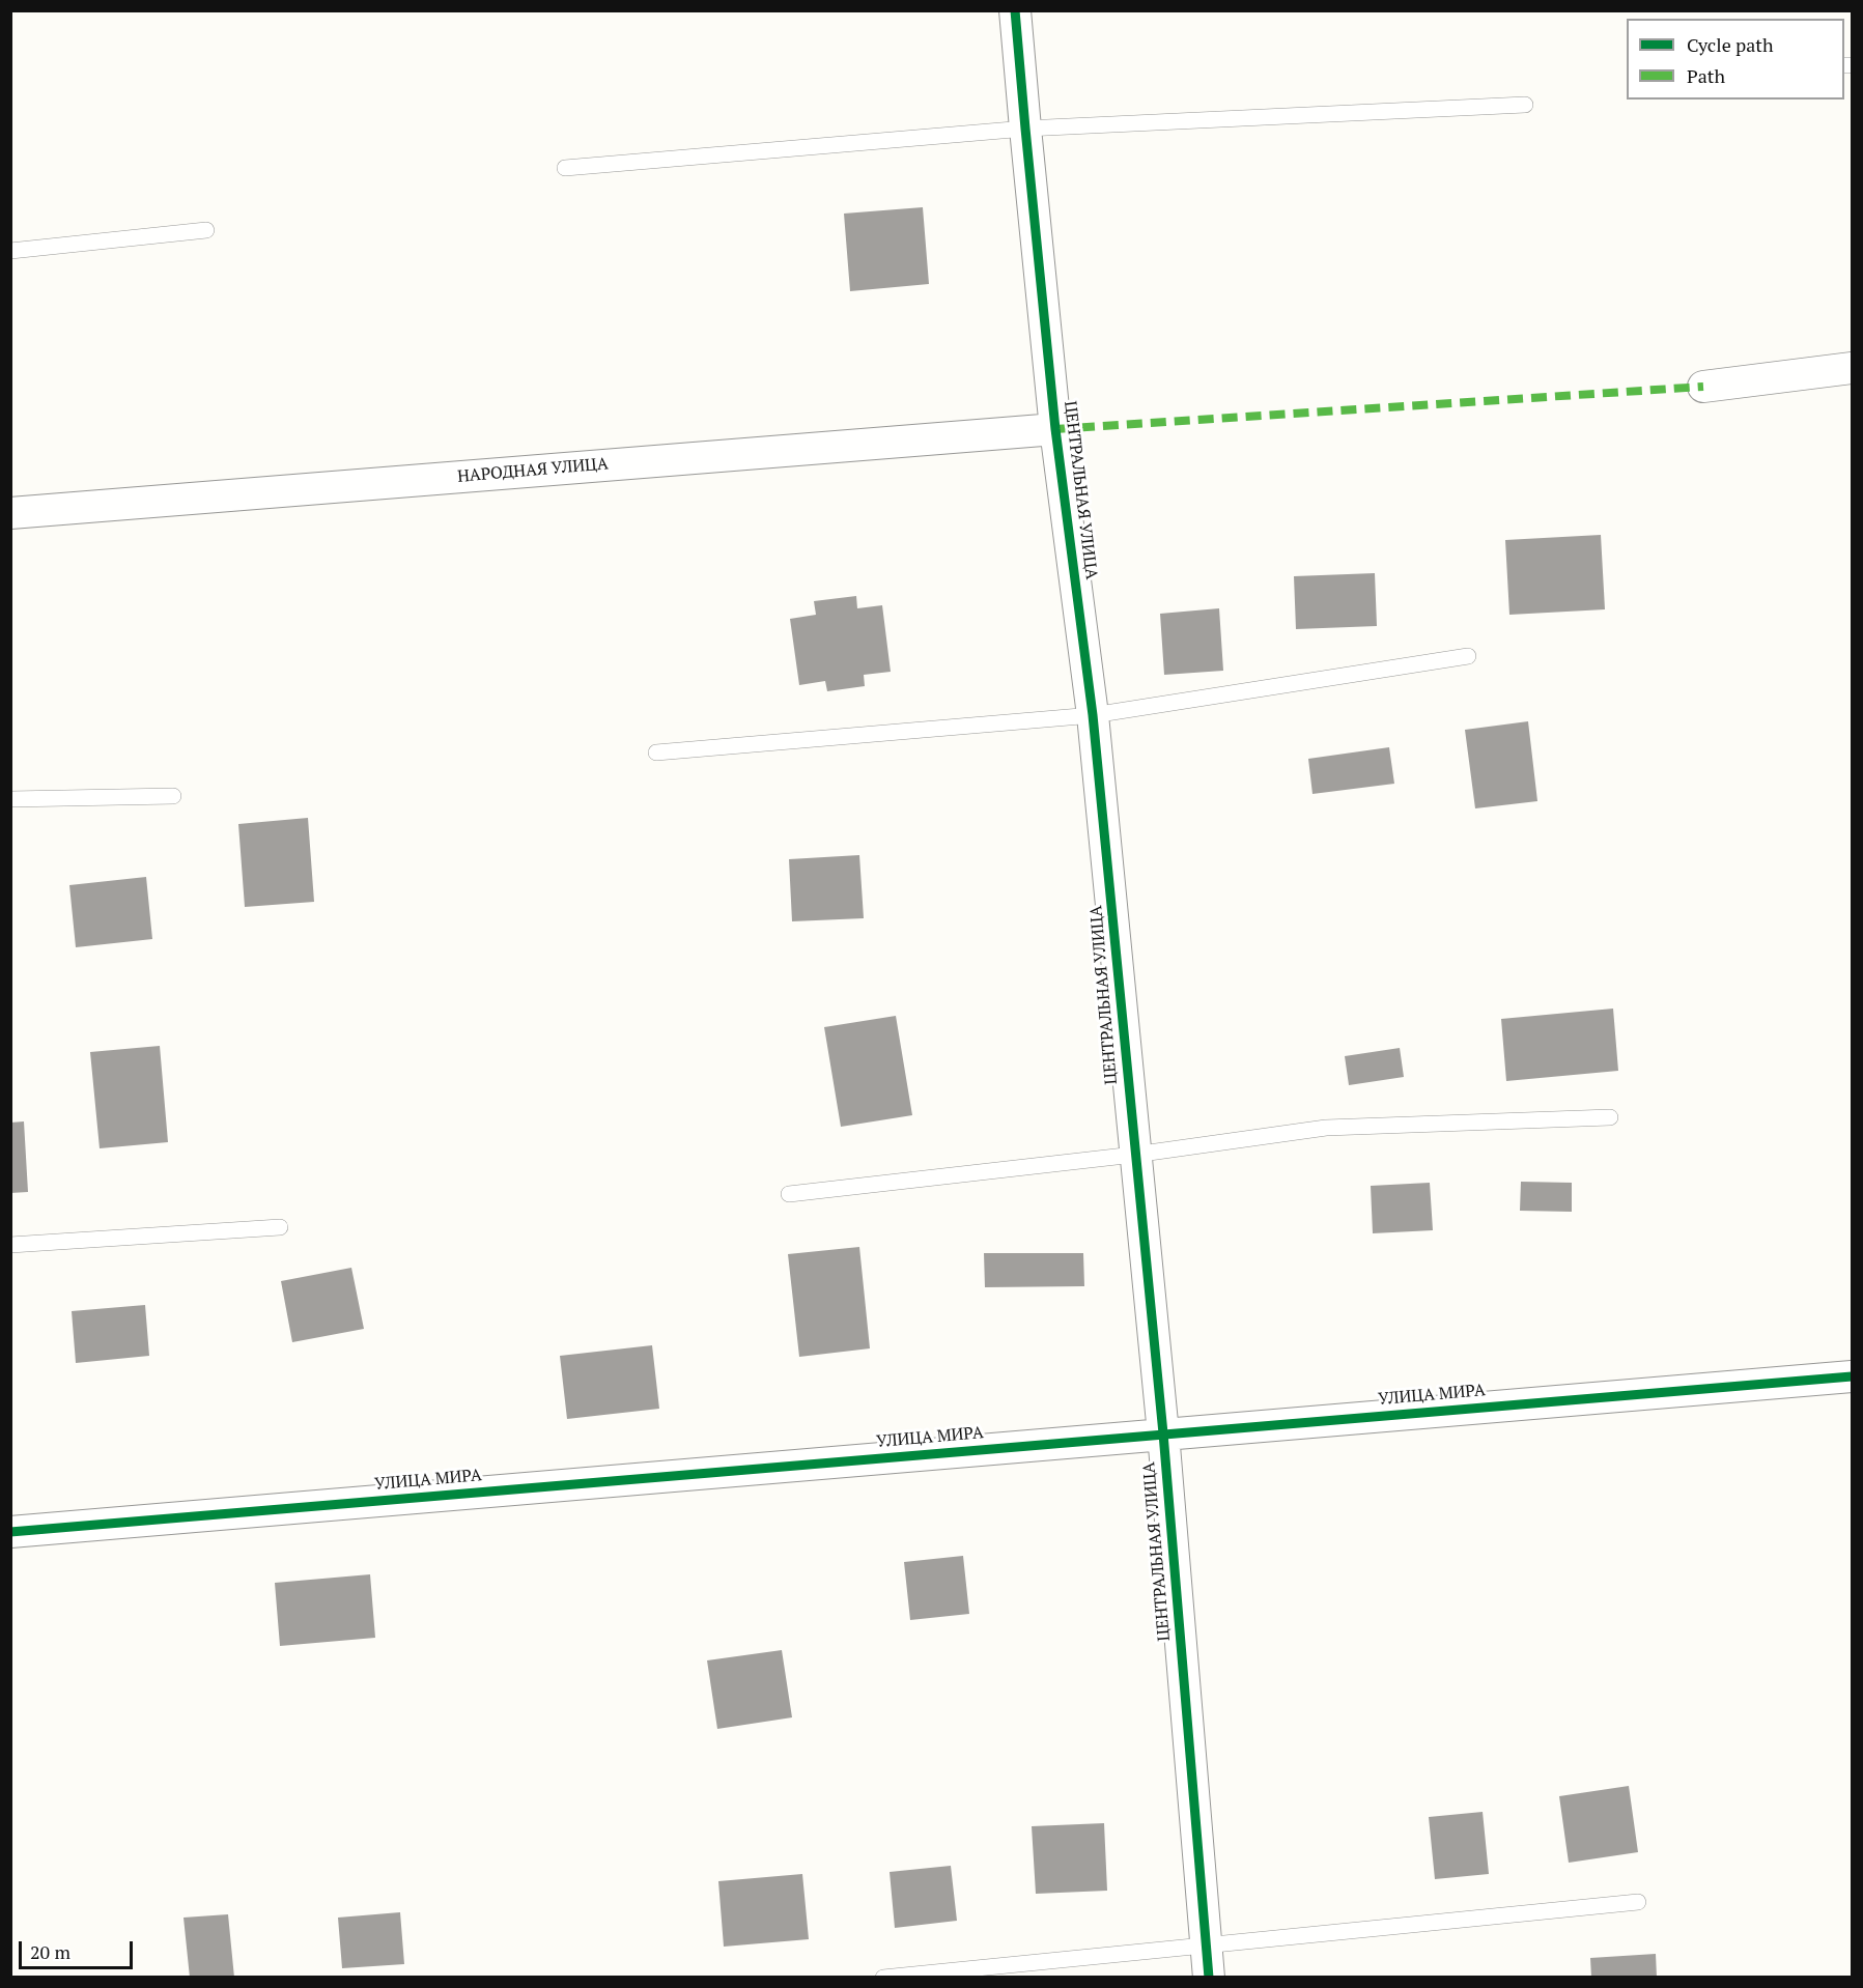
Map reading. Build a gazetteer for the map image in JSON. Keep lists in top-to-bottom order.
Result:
{
  "streets": {
    "street": ["НАРОДНАЯ УЛИЦА", "ЦЕНТРАЛЬНАЯ УЛИЦА", "УЛИЦА МИРА"]
  },
  "crossings": [
    ["НАРОДНАЯ УЛИЦА", "ЦЕНТРАЛЬНАЯ УЛИЦА"],
    ["ЦЕНТРАЛЬНАЯ УЛИЦА", "УЛИЦА МИРА"]
  ],
  "legend": ["Cycle path", "Path"],
  "scale_bar": "20 m"
}
